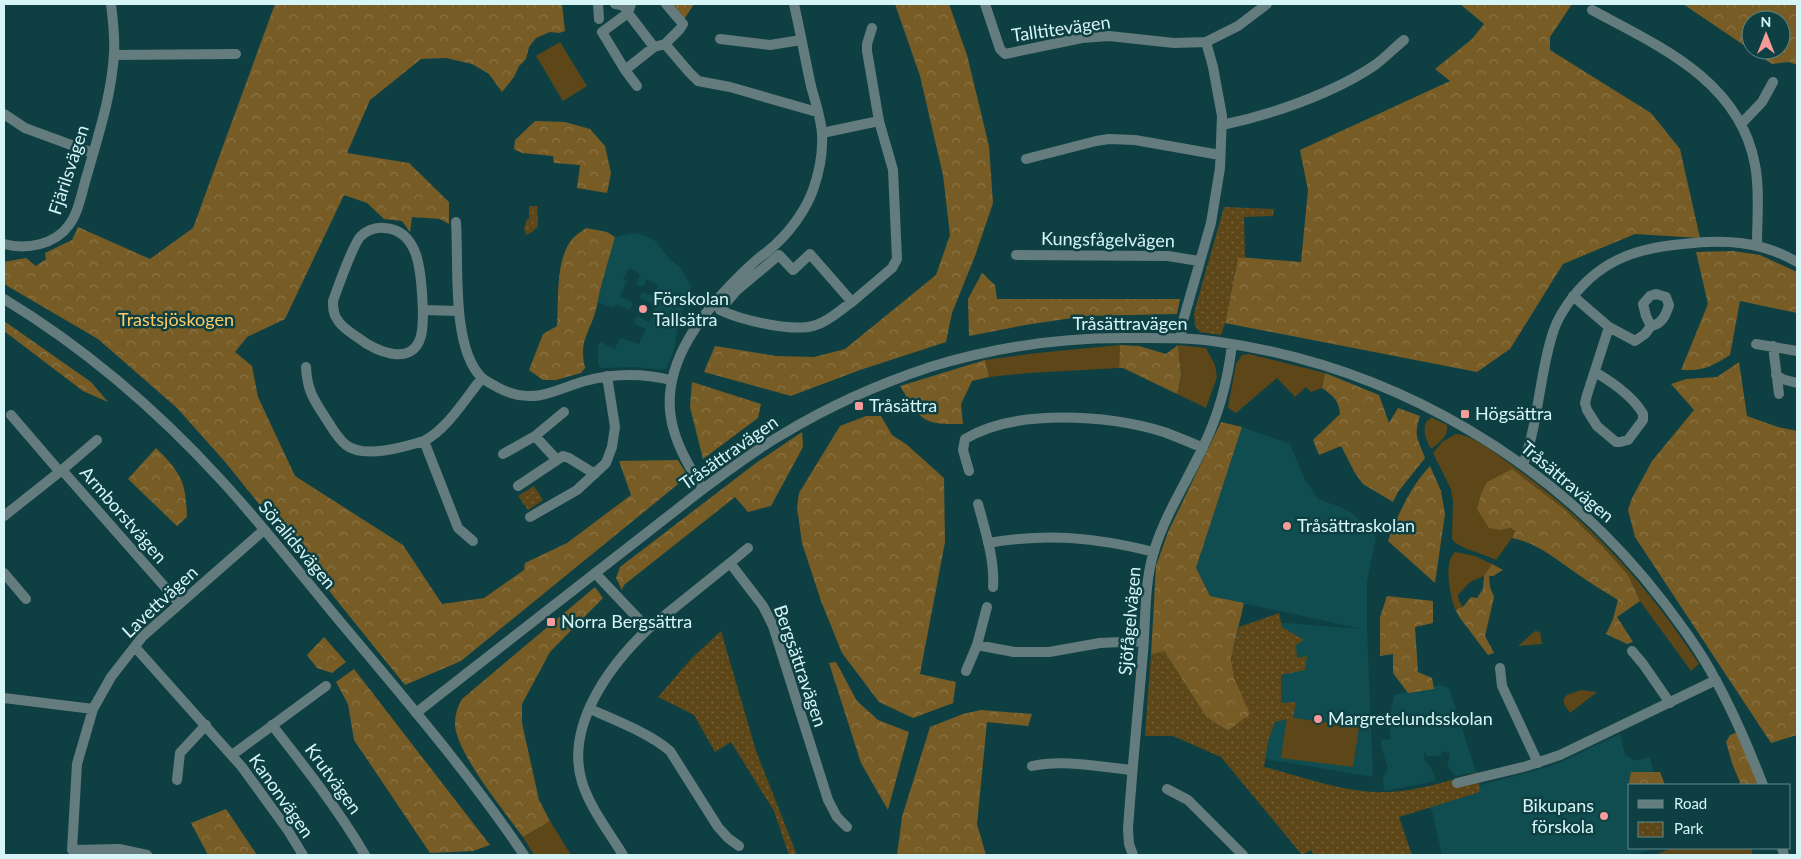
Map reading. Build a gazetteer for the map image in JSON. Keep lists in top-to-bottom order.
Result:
{
  "streets": {
    "street": [
      "Talltitevägen",
      "Fjärilsvägen",
      "Kungsfågelvägen",
      "Tråsättravägen",
      "Armborstvägen",
      "Söralidsvägen",
      "Lavettvägen",
      "Sjöfågelvägen",
      "Bergsättravägen",
      "Krutvägen",
      "Kanonvägen"
    ]
  },
  "crossings": [
    ["Tråsättravägen", "Söralidsvägen"],
    ["Tråsättravägen", "Sjöfågelvägen"],
    ["Armborstvägen", "Lavettvägen"],
    ["Söralidsvägen", "Lavettvägen"],
    ["Lavettvägen", "Kanonvägen"],
    ["Krutvägen", "Kanonvägen"]
  ],
  "parks": ["Trastsjöskogen"],
  "places": {
    "other": [
      "Förskolan Tallsätra",
      "Tråsättraskolan",
      "Margretelundsskolan",
      "Bikupans förskola"
    ],
    "transit": ["Tråsättra", "Högsättra", "Norra Bergsättra"]
  },
  "legend": ["Road", "Park"],
  "north": "top"
}
